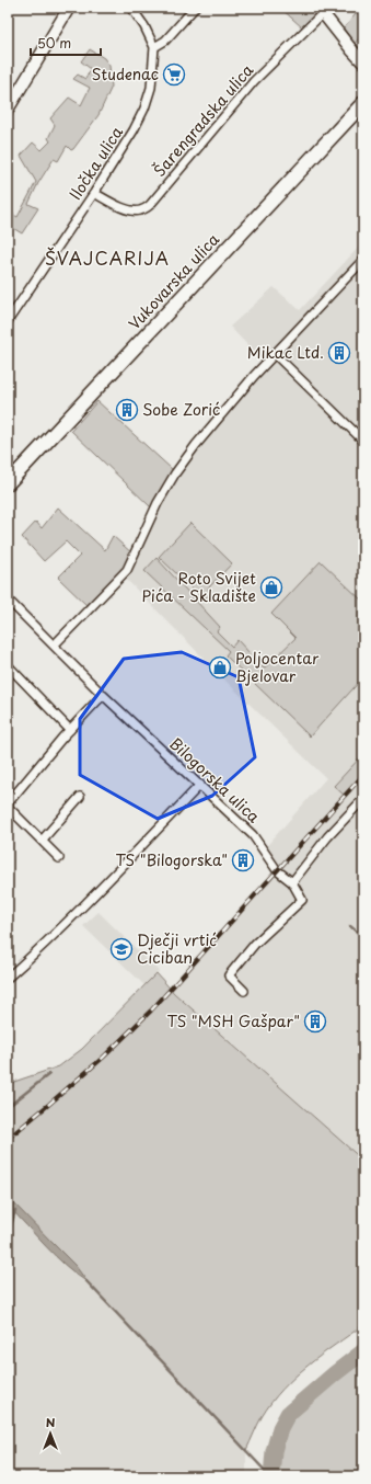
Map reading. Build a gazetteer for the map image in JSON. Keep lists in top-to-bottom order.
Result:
{
  "streets": {
    "main road": ["Vukovarska ulica"],
    "street": ["Šarengradska ulica", "Iločka ulica", "Bilogorska ulica"]
  },
  "crossings": [
    ["Šarengradska ulica", "Iločka ulica"]
  ],
  "districts": ["ŠVAJCARIJA"],
  "places": {
    "supermarket": ["Studenac"],
    "building": [
      "Mikac Ltd.",
      "Sobe Zorić",
      "TS \"Bilogorska\"",
      "TS \"MSH Gašpar\""
    ],
    "shop": ["Roto Svijet Pića - Skladište", "Poljocentar Bjelovar"],
    "school or university": ["Dječji vrtić Ciciban"]
  },
  "scale_bar": "50 m",
  "north": "top"
}
